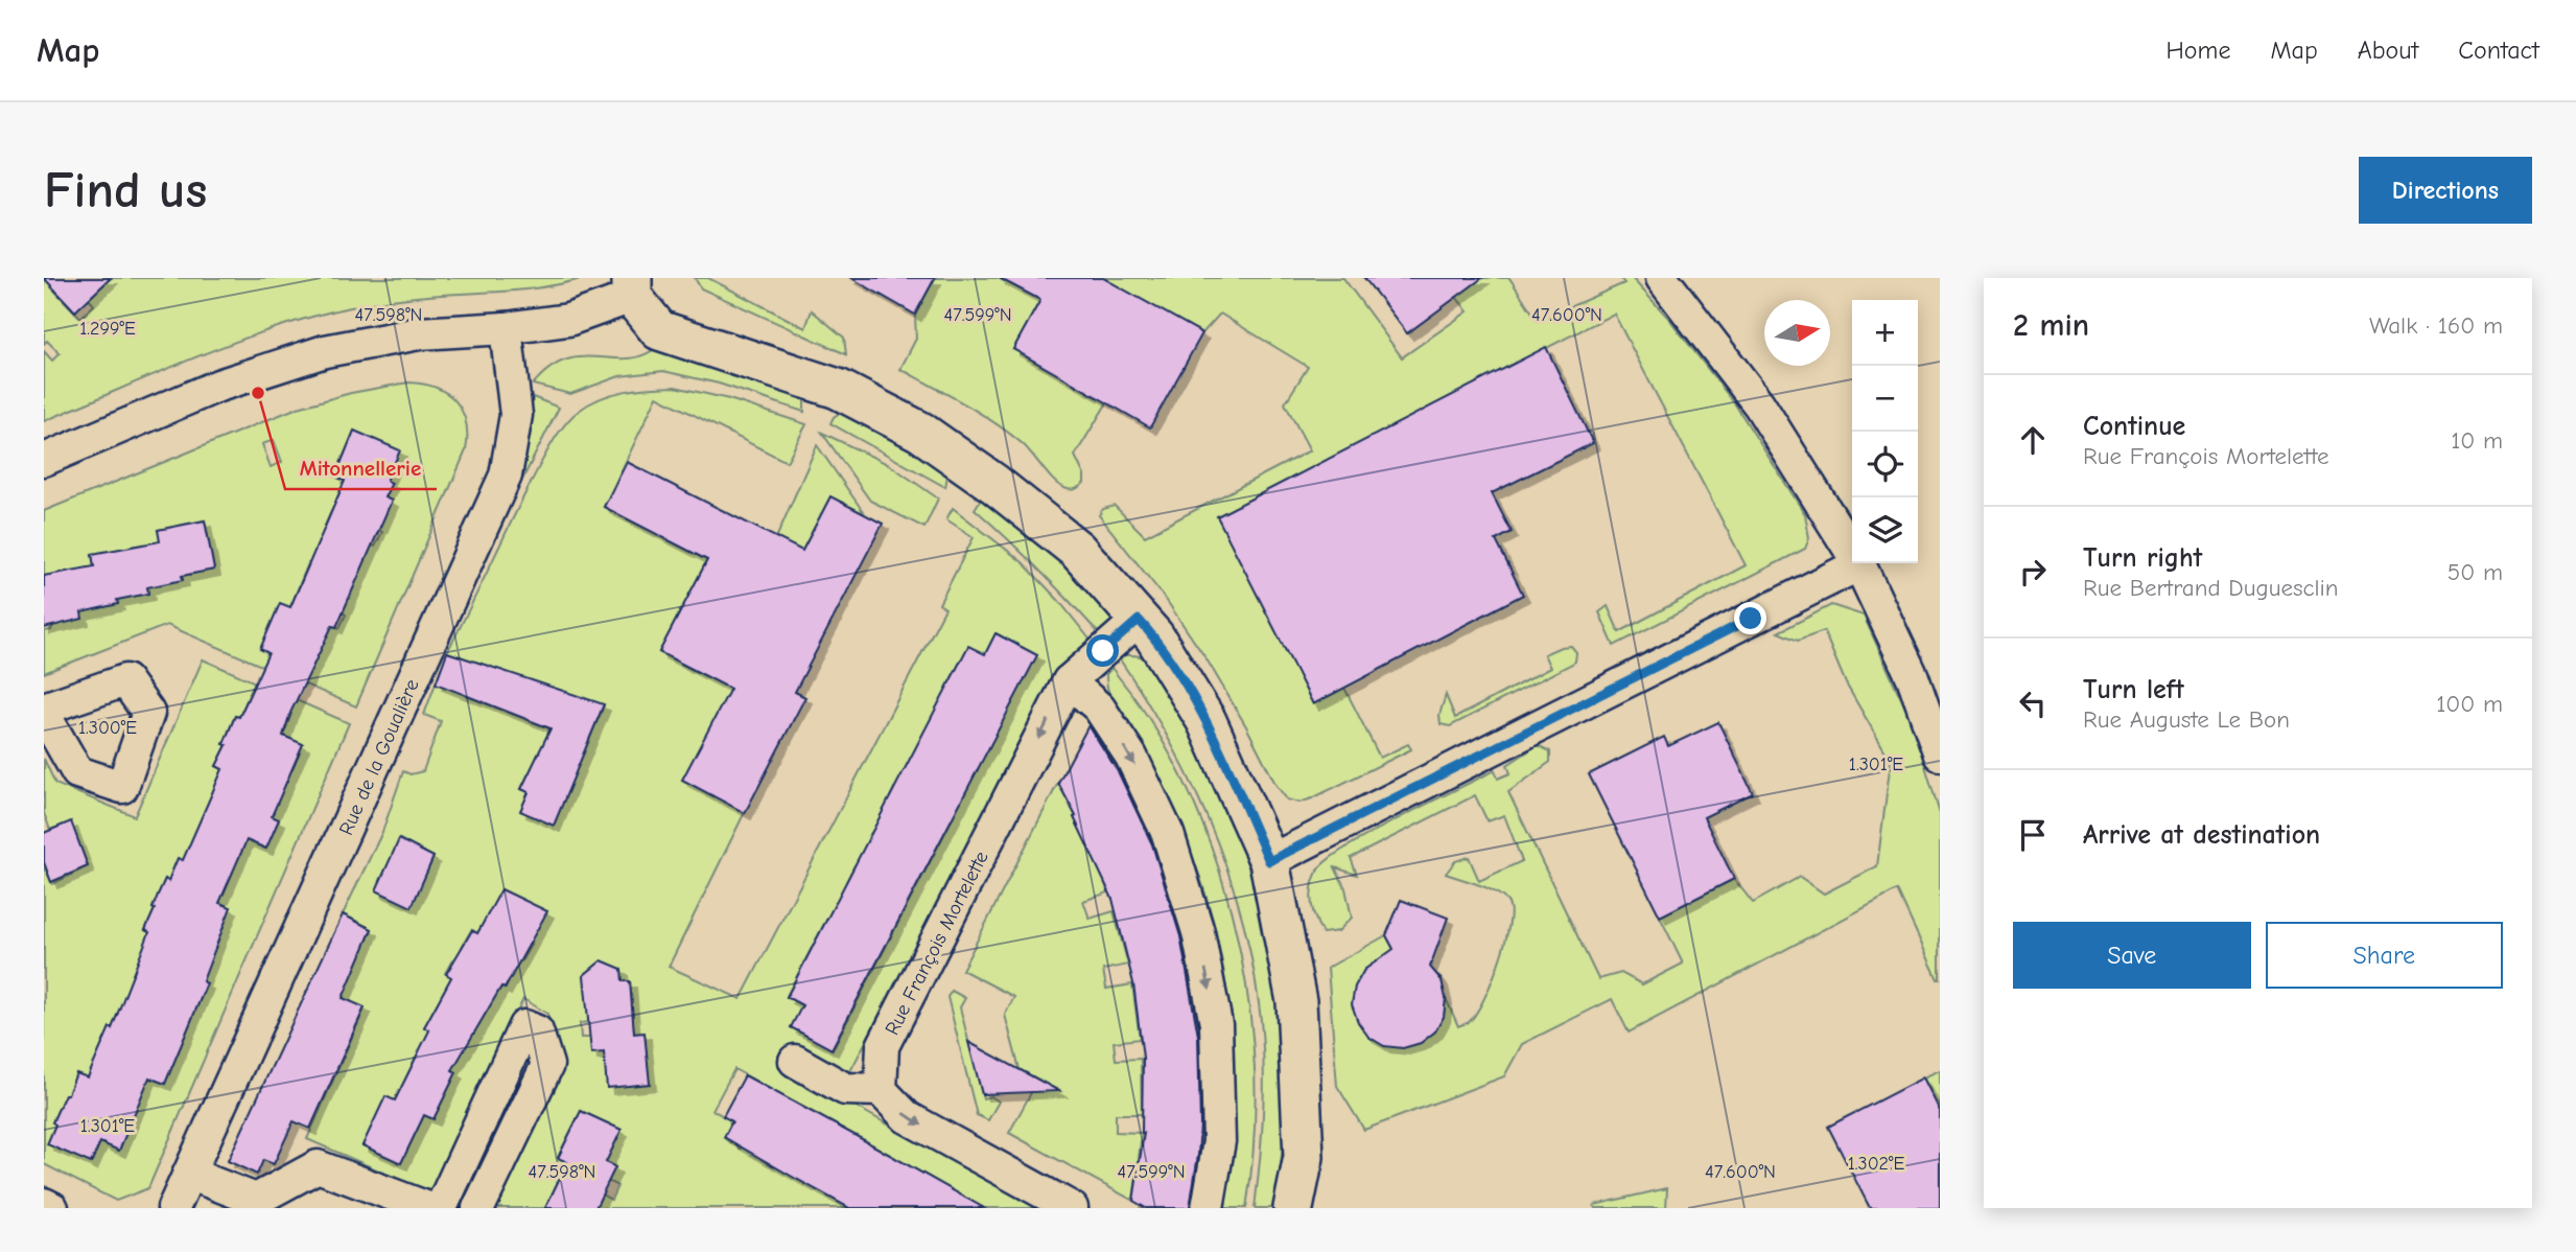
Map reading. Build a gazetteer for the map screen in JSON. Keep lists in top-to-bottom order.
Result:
{
  "streets": {
    "street": ["Rue de la Goualière", "Rue François Mortelette"]
  },
  "one_way": ["Rue François Mortelette"],
  "places": ["Mitonnellerie"],
  "north": "right",
  "page": {
    "header": "Map",
    "nav": [
      "Home",
      "Map",
      "About",
      "Contact"
    ],
    "buttons": [
      "Directions",
      ["Save", "Share"]
    ],
    "title": "Find us",
    "heading": ["2 min", "Walk · 160 m"],
    "map_buttons": ["+", "−"],
    "list": [
      ["Continue", "Rue François Mortelette", "10 m"],
      ["Turn right", "Rue Bertrand Duguesclin", "50 m"],
      ["Turn left", "Rue Auguste Le Bon", "100 m"],
      "Arrive at destination"
    ]
  },
  "coordinates": [
    "47.598°N",
    "47.599°N",
    "47.600°N",
    "1.299°E",
    "1.300°E",
    "1.301°E",
    "1.302°E"
  ]
}
